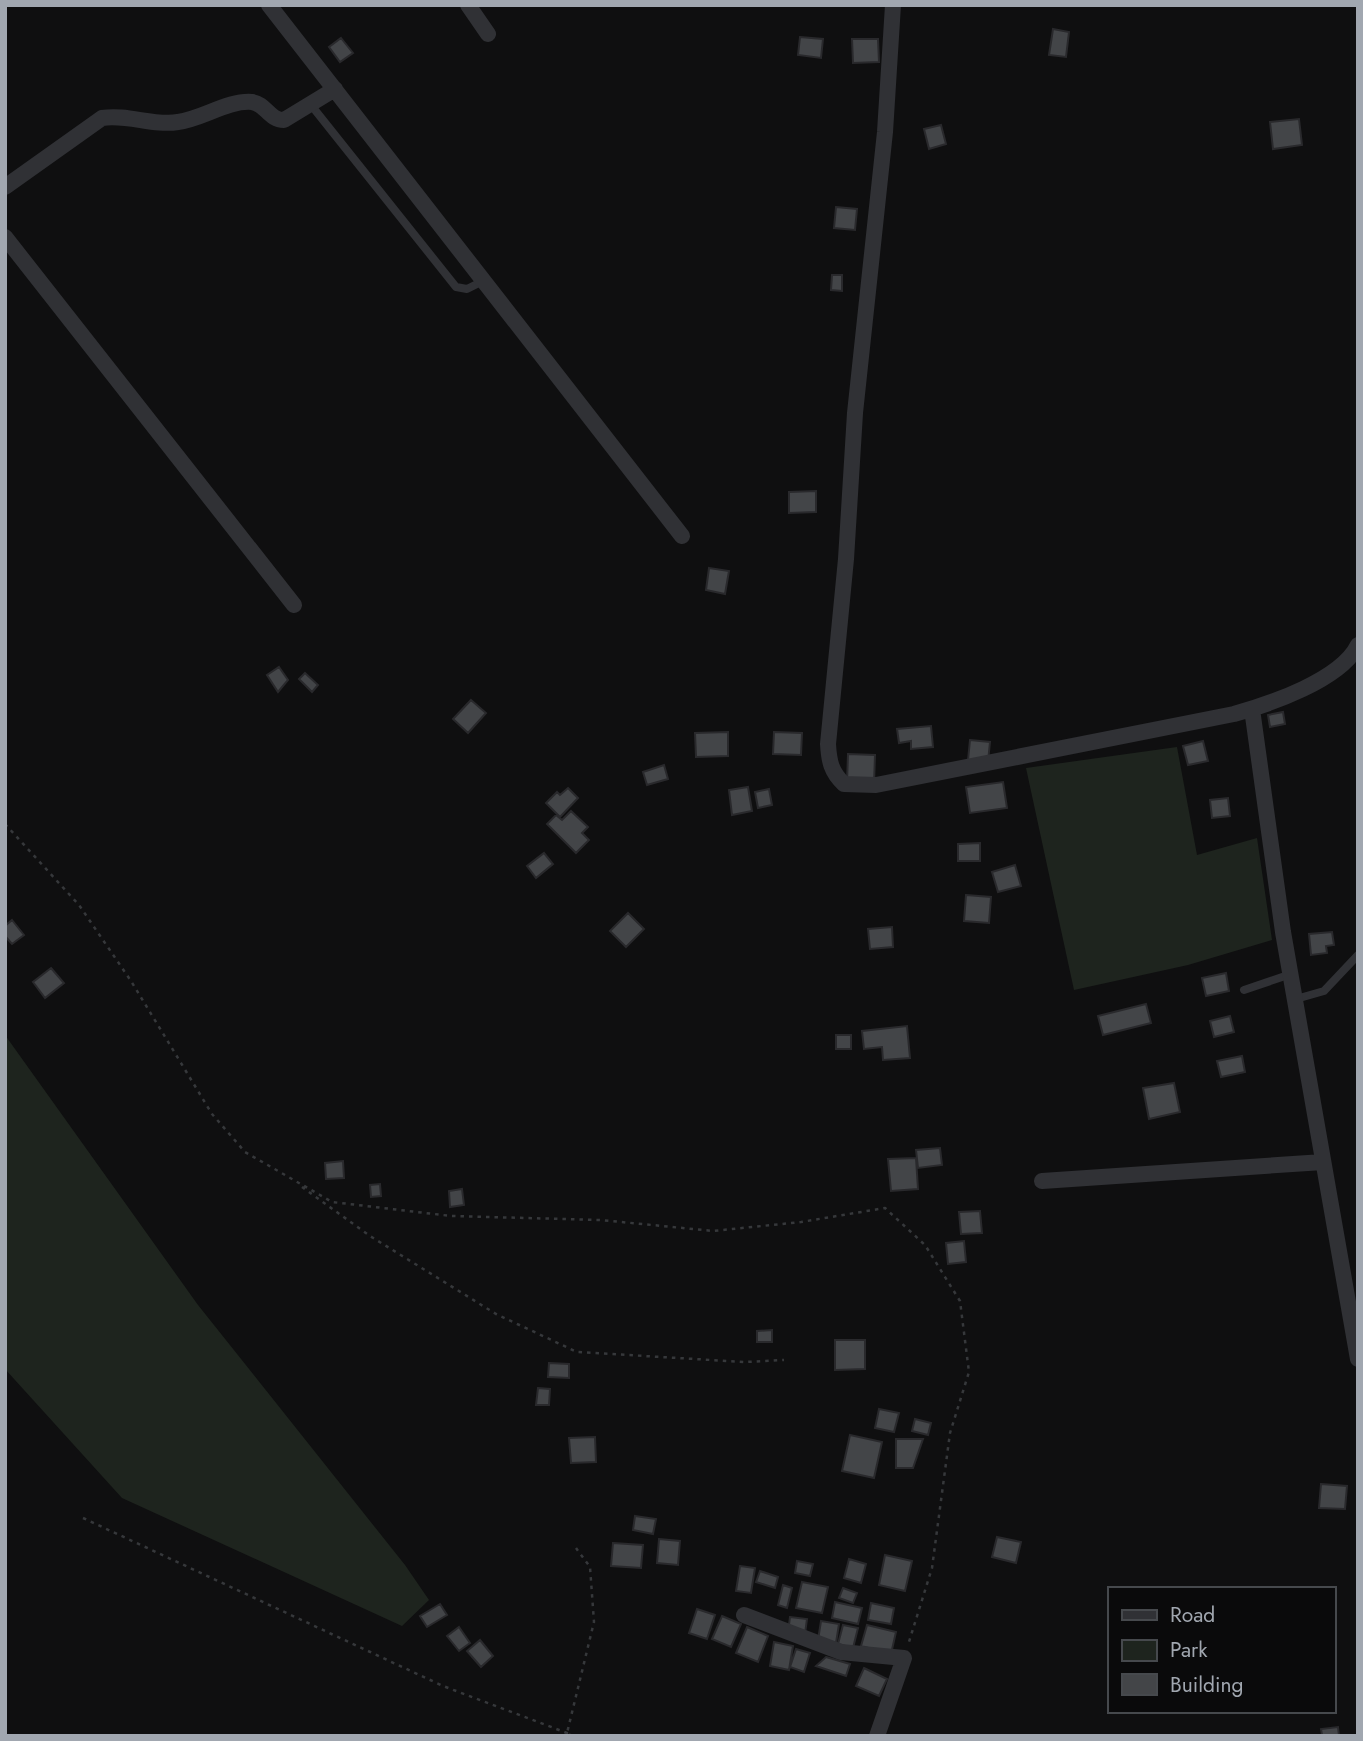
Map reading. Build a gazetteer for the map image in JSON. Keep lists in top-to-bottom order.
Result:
{
  "legend": ["Road", "Park", "Building"]
}
